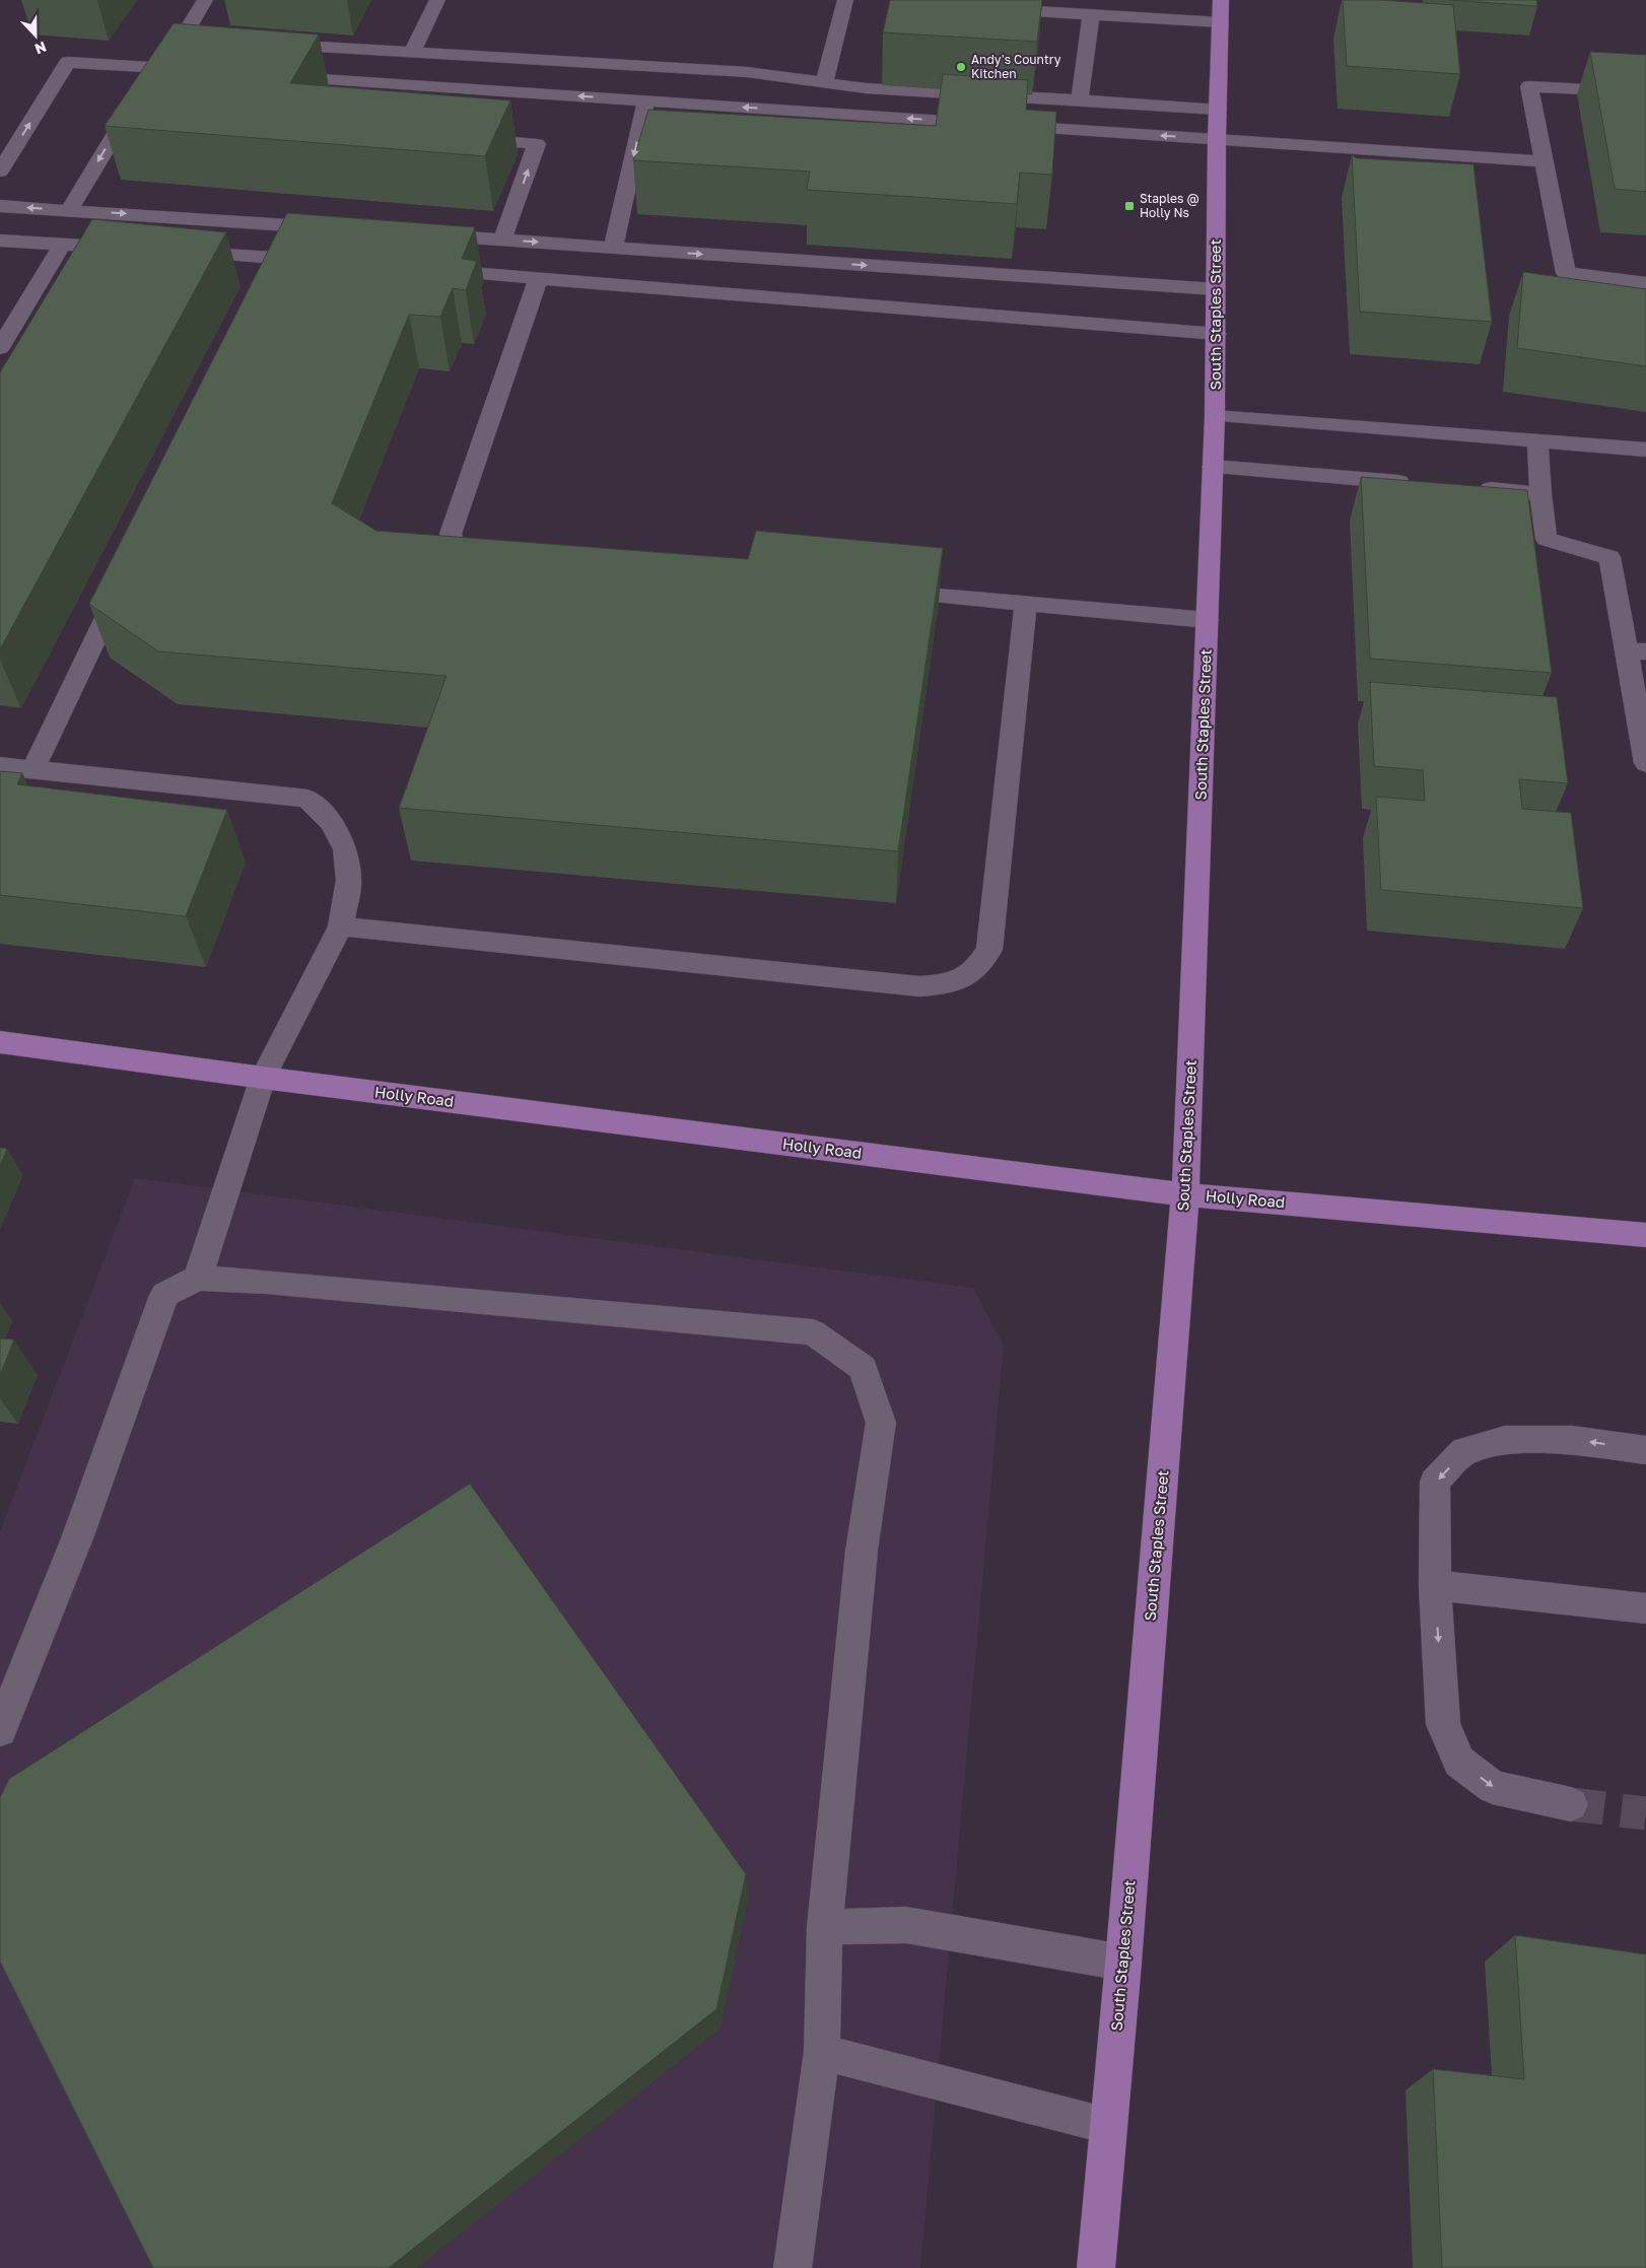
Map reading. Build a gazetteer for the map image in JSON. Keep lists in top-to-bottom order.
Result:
{
  "streets": {
    "main road": ["South Staples Street", "Holly Road"]
  },
  "crossings": [
    ["South Staples Street", "Holly Road"]
  ],
  "places": {
    "other": ["Andy's Country Kitchen"],
    "transit": ["Staples @ Holly Ns"]
  },
  "north": "bottom"
}
